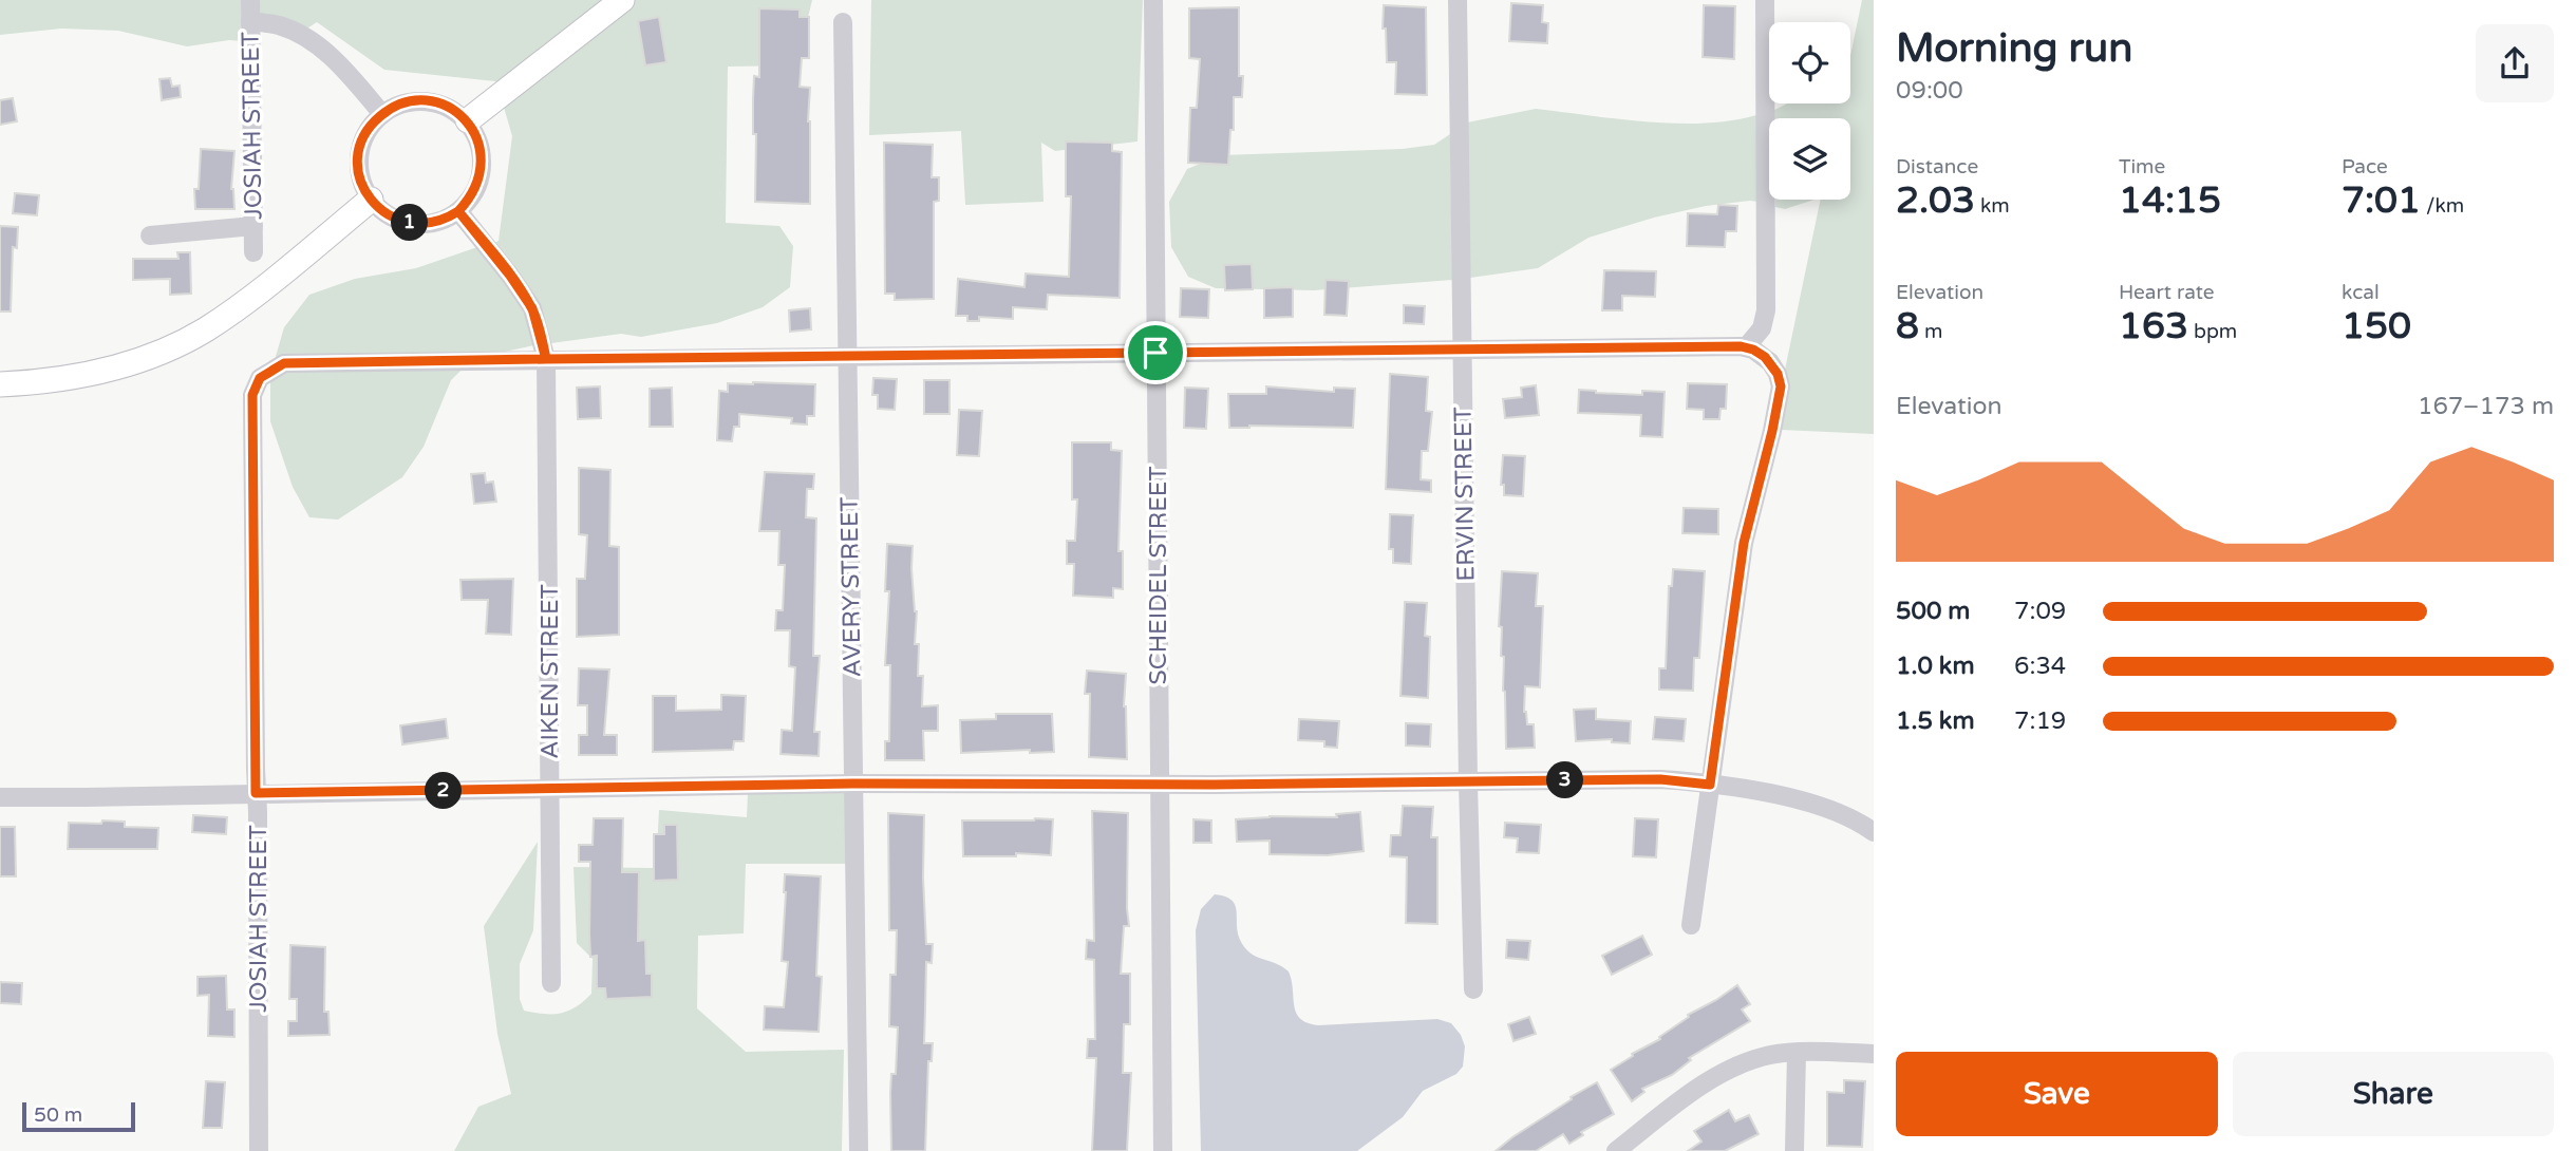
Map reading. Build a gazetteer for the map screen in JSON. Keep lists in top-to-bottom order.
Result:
{
  "streets": {
    "street": [
      "JOSIAH STREET",
      "ERVIN STREET",
      "SCHEIDEL STREET",
      "AVERY STREET",
      "AIKEN STREET"
    ]
  },
  "crossings": [
    ["JOSIAH STREET", "AIKEN STREET"]
  ],
  "scale_bar": "50 m",
  "page": {
    "heading": ["Morning run", "09:00"],
    "stats": [
      ["Distance", "2.03 km"],
      ["Time", "14:15"],
      ["Pace", "7:01 /km"],
      ["Elevation", "8 m"],
      ["Heart rate", "163 bpm"],
      ["kcal", "150"]
    ],
    "pins": ["1", "3", "2"],
    "chart": ["Elevation", "167–173 m"],
    "list": [
      {
        "name": "500 m",
        "note": "7:09"
      },
      {
        "name": "1.0 km",
        "note": "6:34"
      },
      {
        "name": "1.5 km",
        "note": "7:19"
      }
    ],
    "buttons": ["Save", "Share"],
    "scale": "50 m"
  }
}
